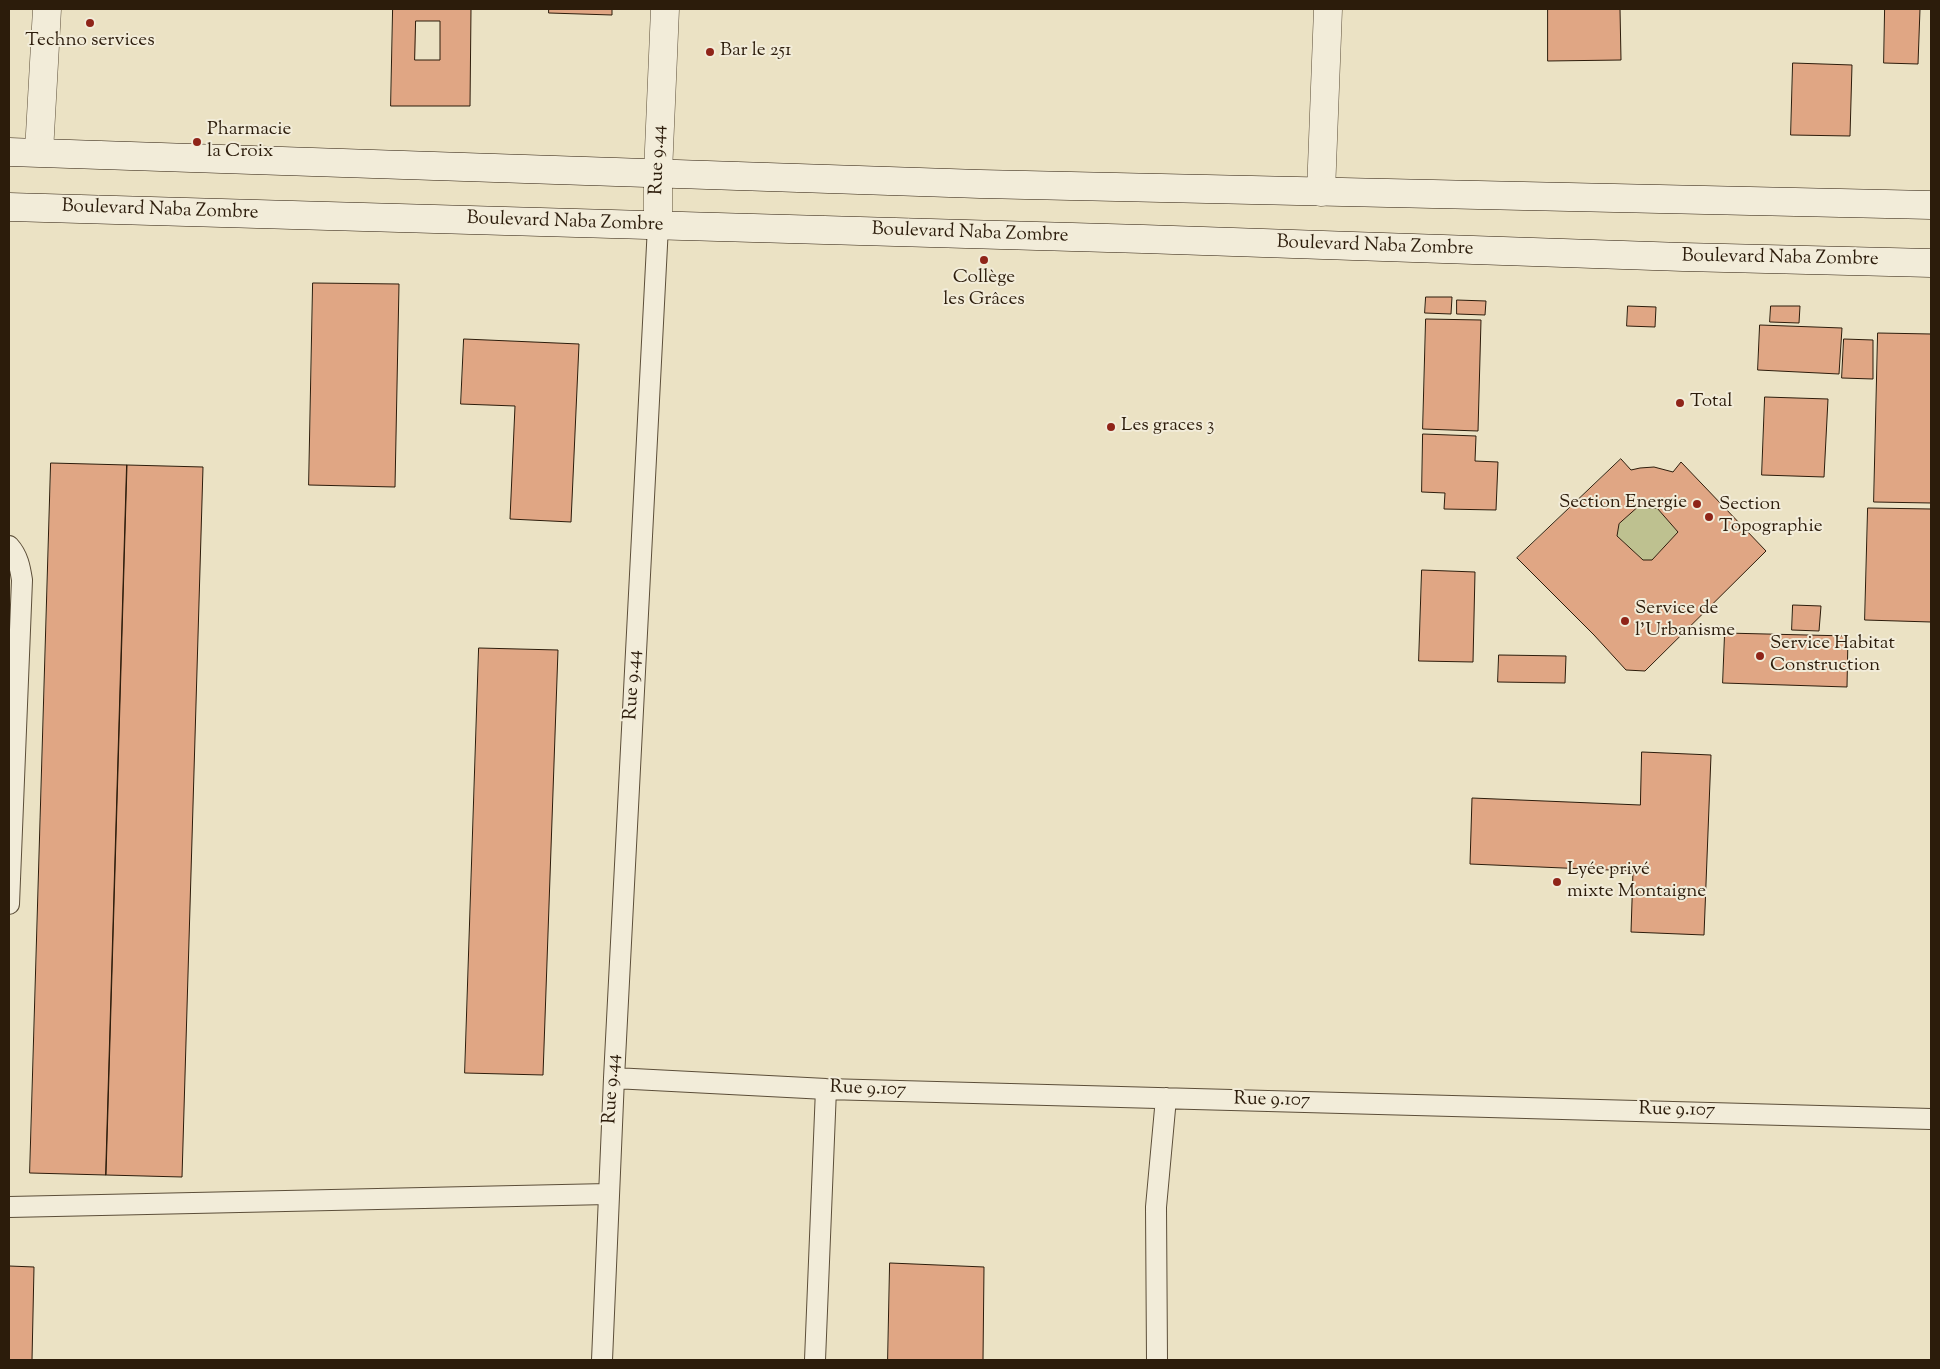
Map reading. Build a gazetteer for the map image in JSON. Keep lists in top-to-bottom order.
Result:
{
  "streets": {
    "main road": ["Rue 9.44", "Boulevard Naba Zombre"],
    "lane": ["Rue 9.107"]
  },
  "crossings": [
    ["Rue 9.44", "Boulevard Naba Zombre"],
    ["Rue 9.44", "Rue 9.107"]
  ],
  "places": [
    "Techno services",
    "Bar le 251",
    "Pharmacie la Croix",
    "Collège les Grâces",
    "Total",
    "Les graces 3",
    "Section Energie",
    "Section Topographie",
    "Service de l'Urbanisme",
    "Service Habitat Construction",
    "Lyée privé mixte Montaigne"
  ]
}
